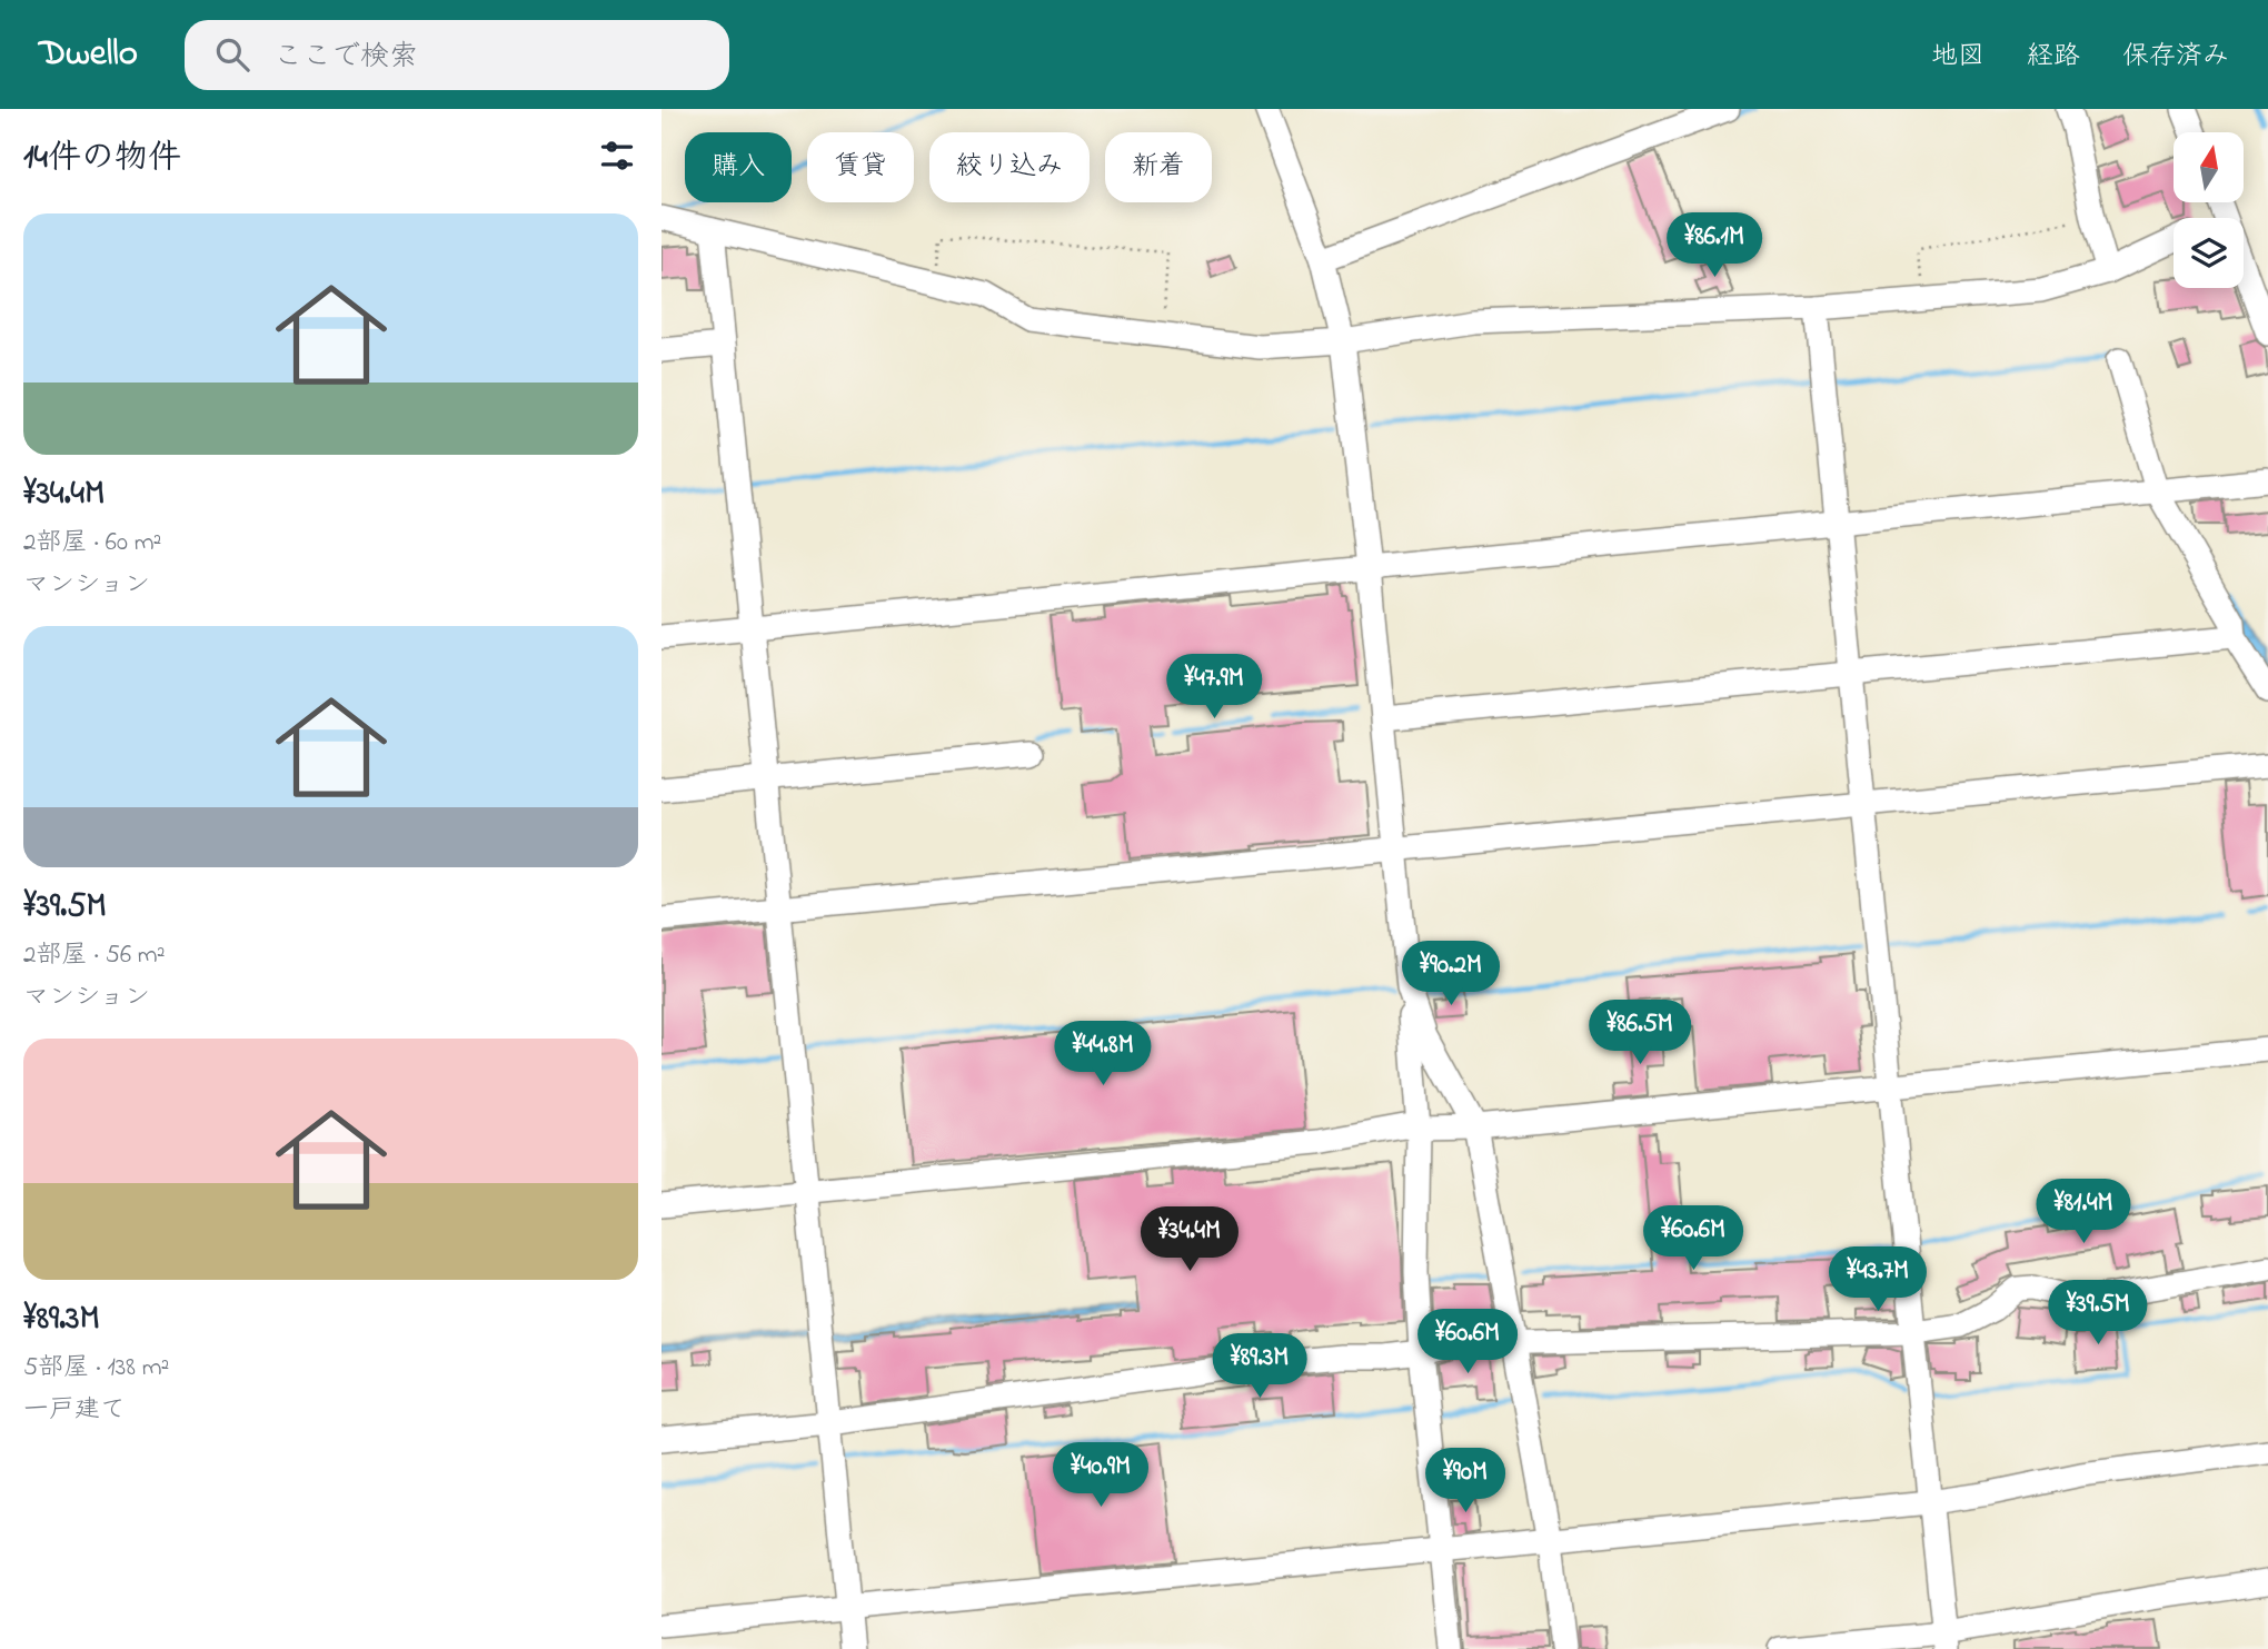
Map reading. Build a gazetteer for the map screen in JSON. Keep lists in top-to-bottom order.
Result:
{
  "north": "top",
  "page": {
    "header": "Dwello",
    "search": "ここで検索",
    "nav": ["地図", "経路", "保存済み"],
    "heading": "14件の物件",
    "chip": [
      "購入",
      "賃貸",
      "絞り込み",
      "新着"
    ],
    "list": [
      {
        "name": "¥34.4M",
        "note": "2部屋 · 60 m² · マンション"
      },
      {
        "name": "¥39.5M",
        "note": "2部屋 · 56 m² · マンション"
      },
      {
        "name": "¥89.3M",
        "note": "5部屋 · 138 m² · 一戸建て"
      }
    ],
    "price": [
      "¥86.1M",
      "¥47.9M",
      "¥90.2M",
      "¥86.5M",
      "¥44.8M",
      "¥81.4M",
      "¥60.6M",
      "¥34.4M",
      "¥43.7M",
      "¥39.5M",
      "¥60.6M",
      "¥89.3M",
      "¥40.9M",
      "¥90M"
    ]
  }
}
